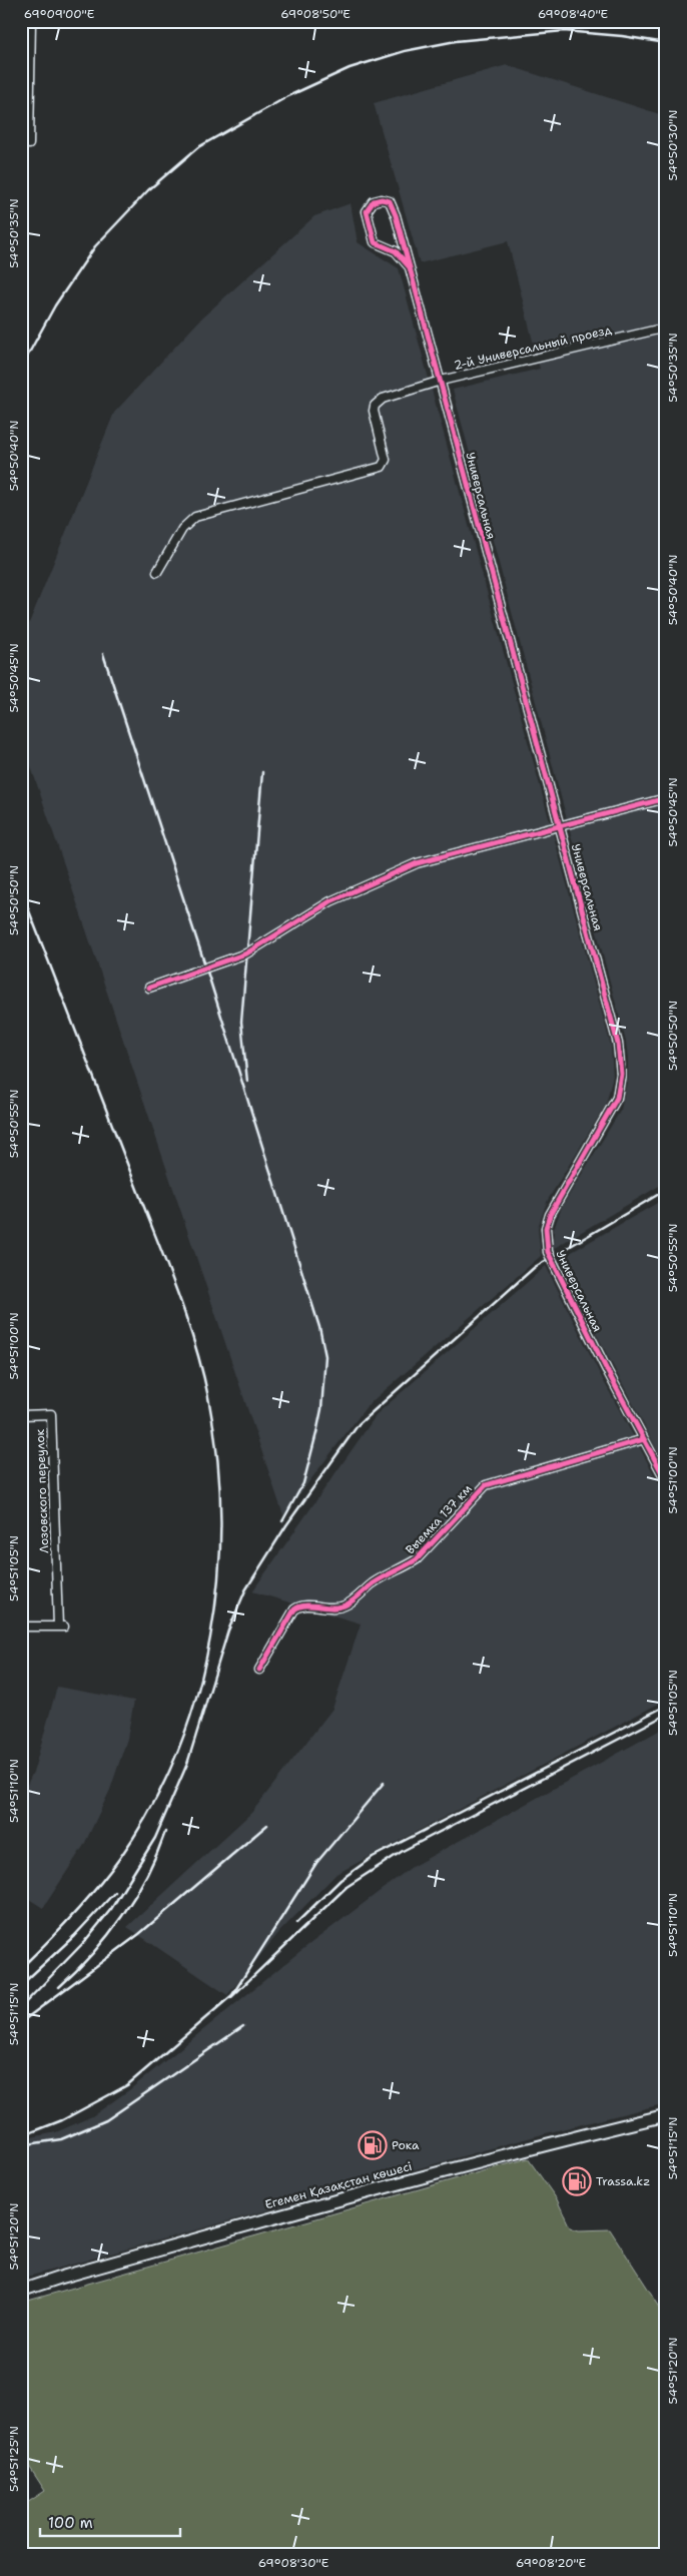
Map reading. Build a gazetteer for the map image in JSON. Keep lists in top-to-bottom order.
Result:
{
  "streets": {
    "main road": ["Егемен Қазақстан көшесі"],
    "street": [
      "2-й Универсальный проезд",
      "Универсальная",
      "Лозовского переулок",
      "Выемка 137 км"
    ]
  },
  "crossings": [
    ["2-й Универсальный проезд", "Универсальная"],
    ["Универсальная", "Выемка 137 км"]
  ],
  "places": {
    "fuel station": ["Рока", "Trassa.kz"]
  },
  "scale_bar": "100 m",
  "coordinates": [
    "69°09'00\"E",
    "69°08'50\"E",
    "69°08'40\"E",
    "54°50'30\"N",
    "54°50'35\"N",
    "54°50'40\"N",
    "54°50'45\"N",
    "54°50'50\"N",
    "54°50'55\"N",
    "54°51'00\"N",
    "54°51'05\"N",
    "54°51'10\"N",
    "54°51'15\"N",
    "54°51'20\"N",
    "54°51'25\"N",
    "69°08'30\"E",
    "69°08'20\"E"
  ]
}
